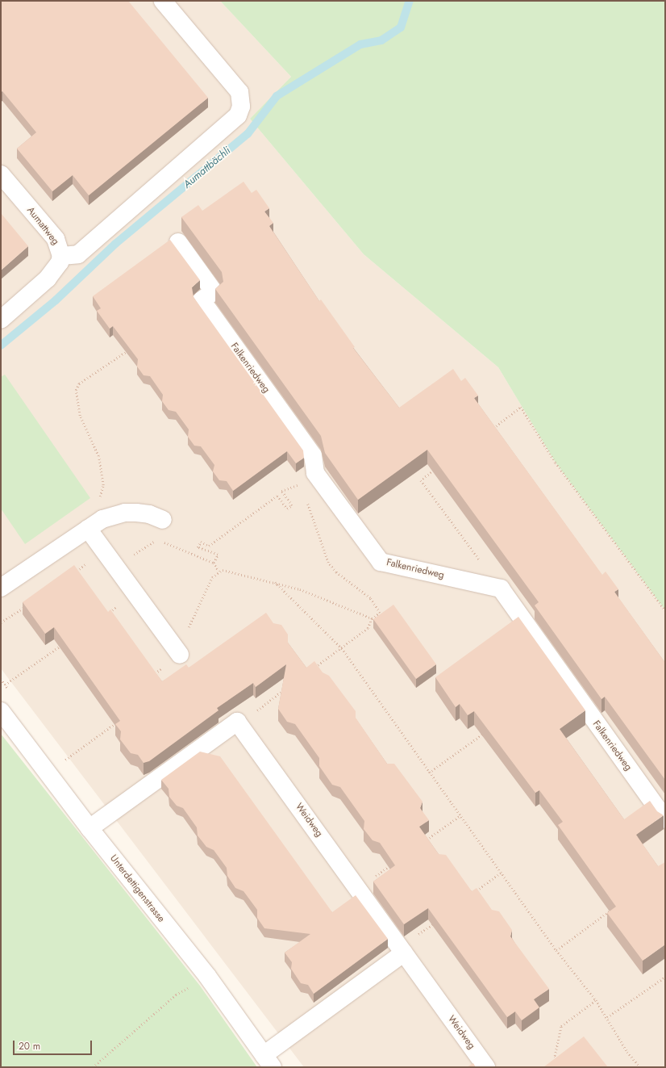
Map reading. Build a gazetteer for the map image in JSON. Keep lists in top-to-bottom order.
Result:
{
  "streets": {
    "street": [
      "Aumattweg",
      "Falkenriedweg",
      "Weidweg",
      "Unterdettigenstrasse"
    ]
  },
  "water": ["Aumattbächli"],
  "scale_bar": "20 m"
}
